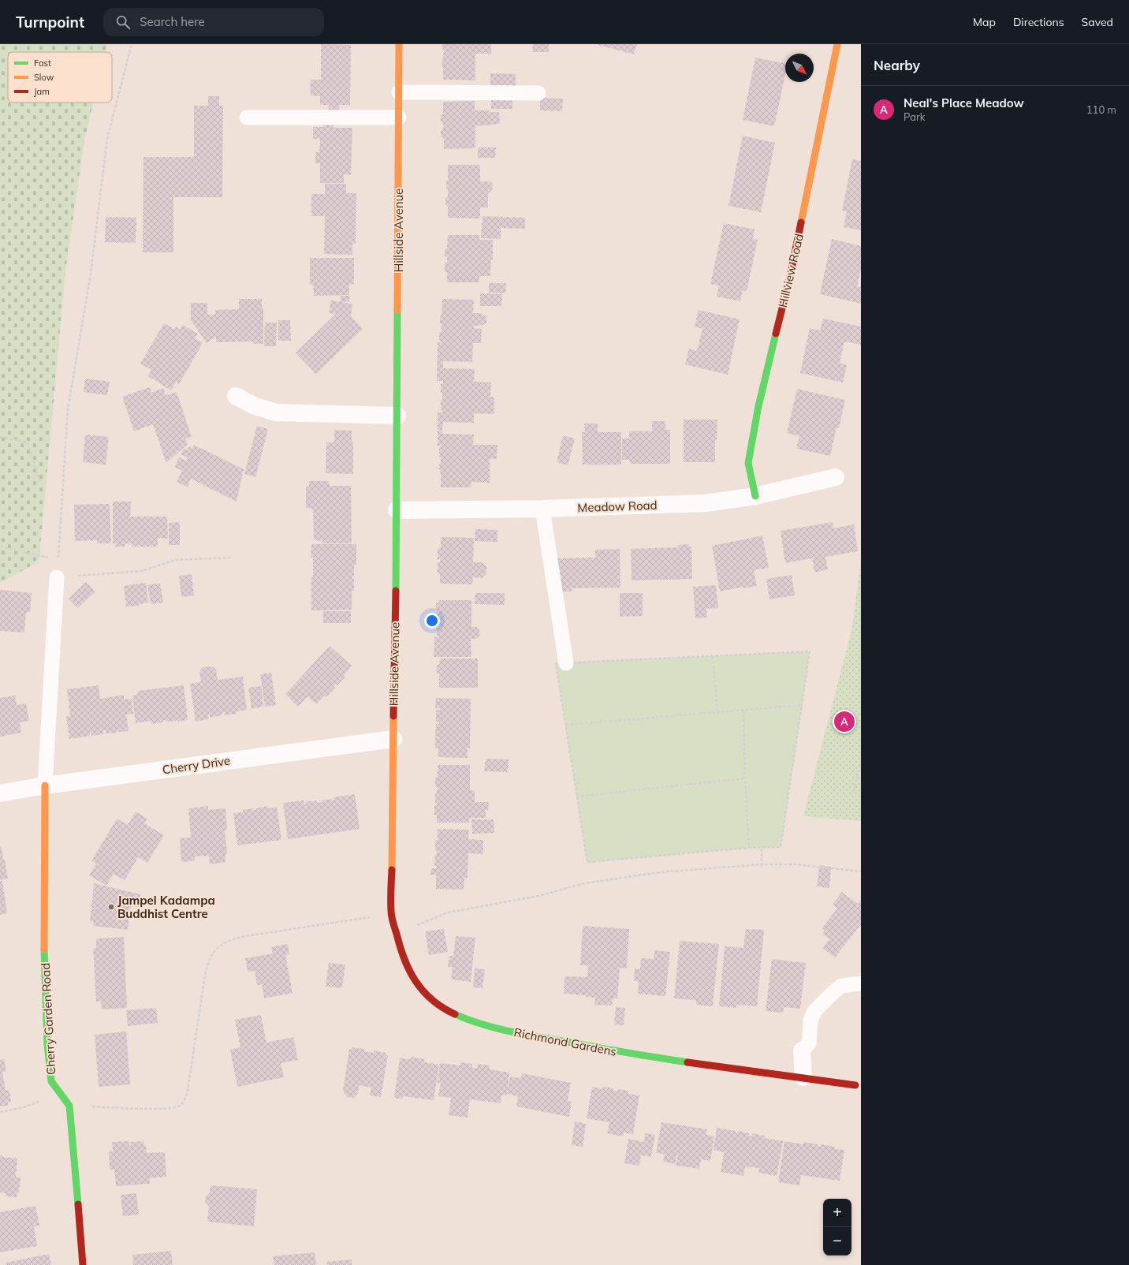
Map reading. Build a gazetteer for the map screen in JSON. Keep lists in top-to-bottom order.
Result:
{
  "streets": {
    "street": [
      "Hillside Avenue",
      "Hillview Road",
      "Meadow Road",
      "Cherry Drive",
      "Cherry Garden Road",
      "Richmond Gardens"
    ]
  },
  "crossings": [
    ["Hillside Avenue", "Meadow Road"],
    ["Hillside Avenue", "Cherry Drive"],
    ["Hillside Avenue", "Richmond Gardens"],
    ["Hillview Road", "Meadow Road"],
    ["Cherry Drive", "Cherry Garden Road"]
  ],
  "places": ["Jampel Kadampa Buddhist Centre"],
  "legend": ["Fast", "Slow", "Jam"],
  "north": "bottom right",
  "page": {
    "header": "Turnpoint",
    "search": "Search here",
    "nav": ["Map", "Directions", "Saved"],
    "heading": "Nearby",
    "list": [
      {
        "mark": "A",
        "name": "Neal's Place Meadow",
        "note": "Park",
        "value": "110 m"
      }
    ],
    "pins": "A",
    "map_buttons": ["+", "−"]
  }
}
